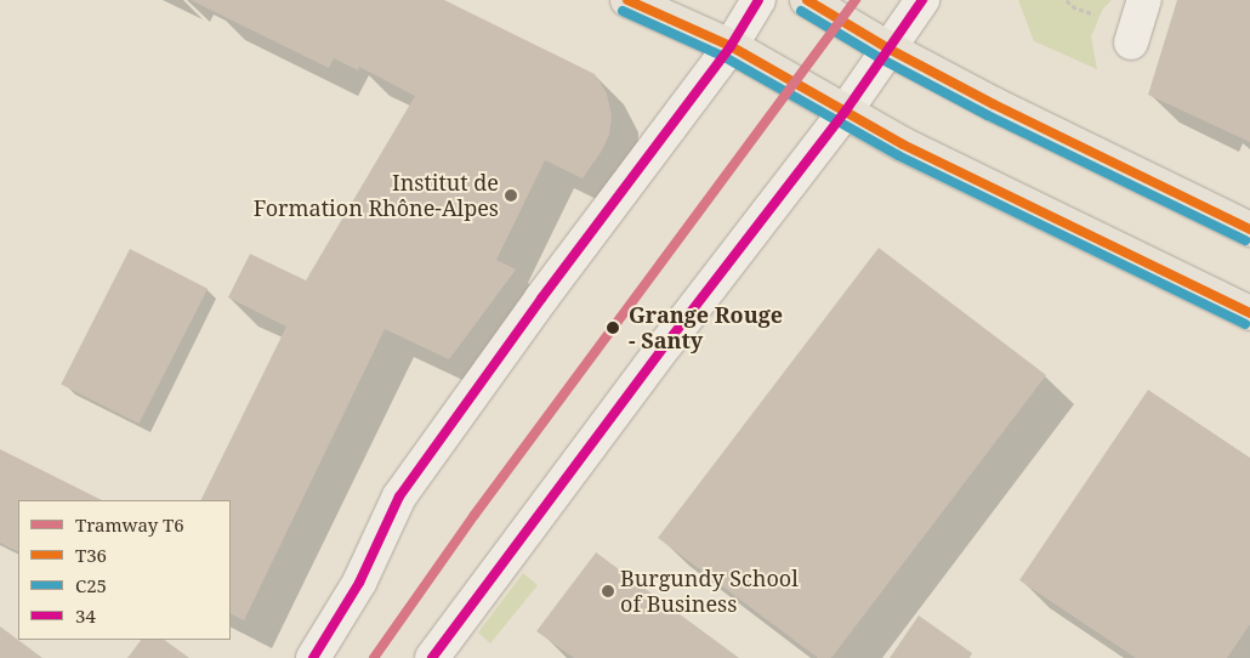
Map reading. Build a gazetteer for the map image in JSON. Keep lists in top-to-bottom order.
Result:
{
  "places": ["Institut de Formation Rhône-Alpes", "Grange Rouge - Santy", "Burgundy School of Business"],
  "lines": [
    "tram line T6",
    "transit line T36",
    "transit line 34",
    "transit line C25"
  ],
  "legend": [
    "Tramway T6",
    "T36",
    "C25",
    "34"
  ]
}
